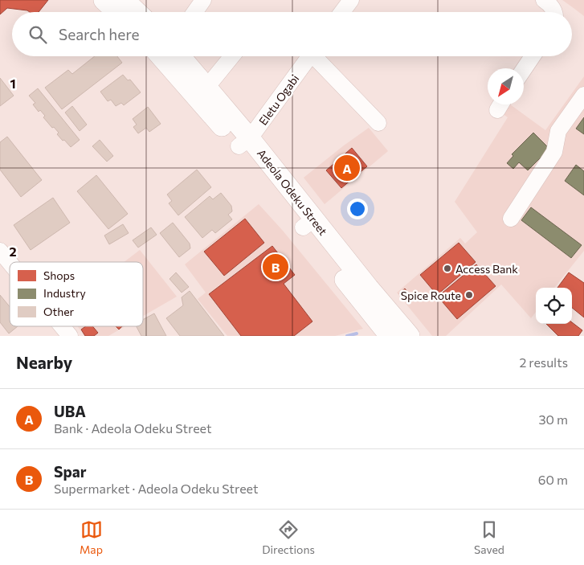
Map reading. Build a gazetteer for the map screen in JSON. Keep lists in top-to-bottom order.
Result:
{
  "streets": {
    "main road": ["Adeola Odeku Street"],
    "street": ["Eletu Ogabi"]
  },
  "crossings": [
    ["Eletu Ogabi", "Adeola Odeku Street"]
  ],
  "places": ["Access Bank", "Spice Route"],
  "legend": ["Shops", "Industry", "Other"],
  "north": "bottom left",
  "page": {
    "search": "Search here",
    "pins": ["A", "B"],
    "heading": ["Nearby", "2 results"],
    "list": [
      {
        "mark": "A",
        "name": "UBA",
        "note": "Bank · Adeola Odeku Street",
        "value": "30 m"
      },
      {
        "mark": "B",
        "name": "Spar",
        "note": "Supermarket · Adeola Odeku Street",
        "value": "60 m"
      }
    ],
    "nav": ["Map", "Directions", "Saved"]
  },
  "grid": {
    "rows": ["1", "2"]
  }
}
